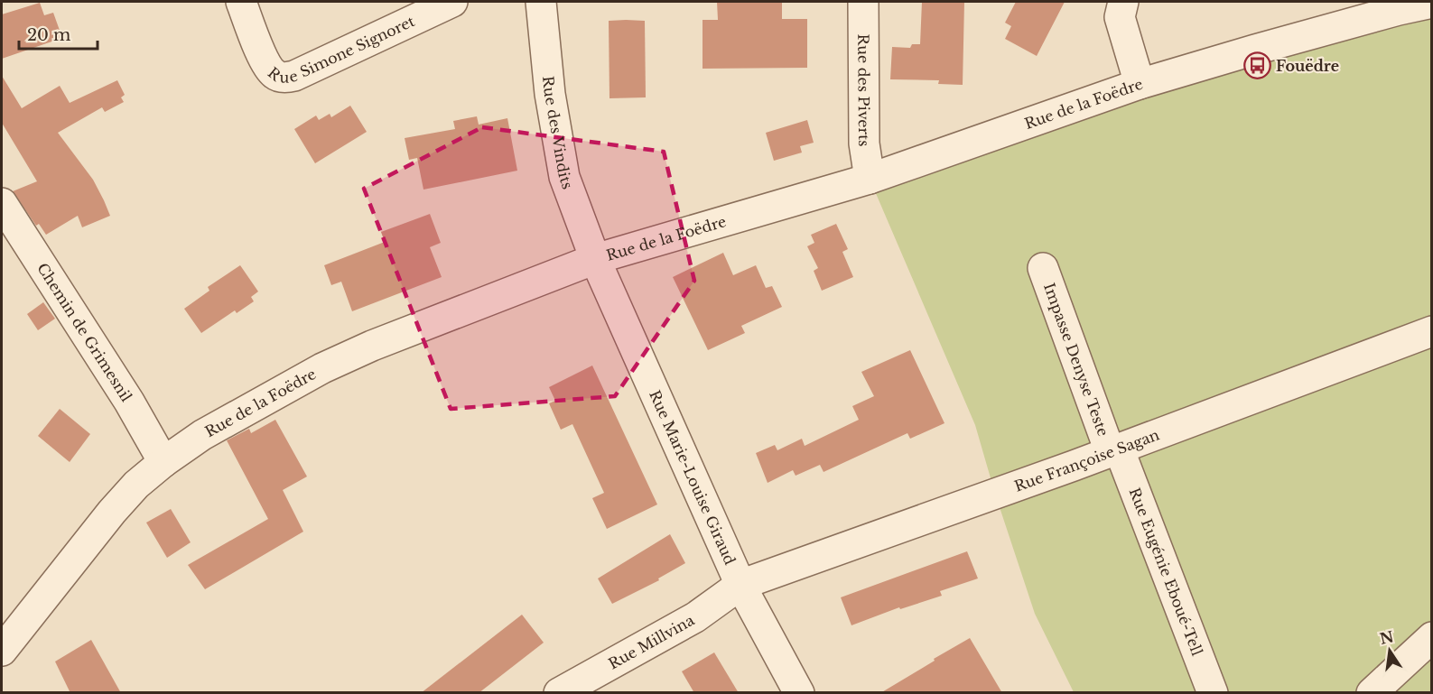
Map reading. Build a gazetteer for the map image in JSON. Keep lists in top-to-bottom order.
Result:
{
  "streets": {
    "street": [
      "Rue Simone Signoret",
      "Rue des Piverts",
      "Rue de la Foëdre",
      "Rue des Vindits",
      "Chemin de Grimesnil",
      "Impasse Denyse Teste",
      "Rue Françoise Sagan",
      "Rue Marie-Louise Giraud",
      "Rue Eugénie Eboué-Tell",
      "Rue Millvina"
    ]
  },
  "crossings": [
    ["Rue des Piverts", "Rue de la Foëdre"],
    ["Rue de la Foëdre", "Rue des Vindits"],
    ["Rue de la Foëdre", "Chemin de Grimesnil"],
    ["Rue de la Foëdre", "Rue Marie-Louise Giraud"],
    ["Rue des Vindits", "Rue Marie-Louise Giraud"],
    ["Impasse Denyse Teste", "Rue Françoise Sagan"],
    ["Impasse Denyse Teste", "Rue Eugénie Eboué-Tell"],
    ["Rue Françoise Sagan", "Rue Marie-Louise Giraud"],
    ["Rue Françoise Sagan", "Rue Eugénie Eboué-Tell"],
    ["Rue Françoise Sagan", "Rue Millvina"],
    ["Rue Marie-Louise Giraud", "Rue Millvina"]
  ],
  "places": {
    "bus stop": ["Fouëdre"]
  },
  "scale_bar": "20 m",
  "north": "top"
}
